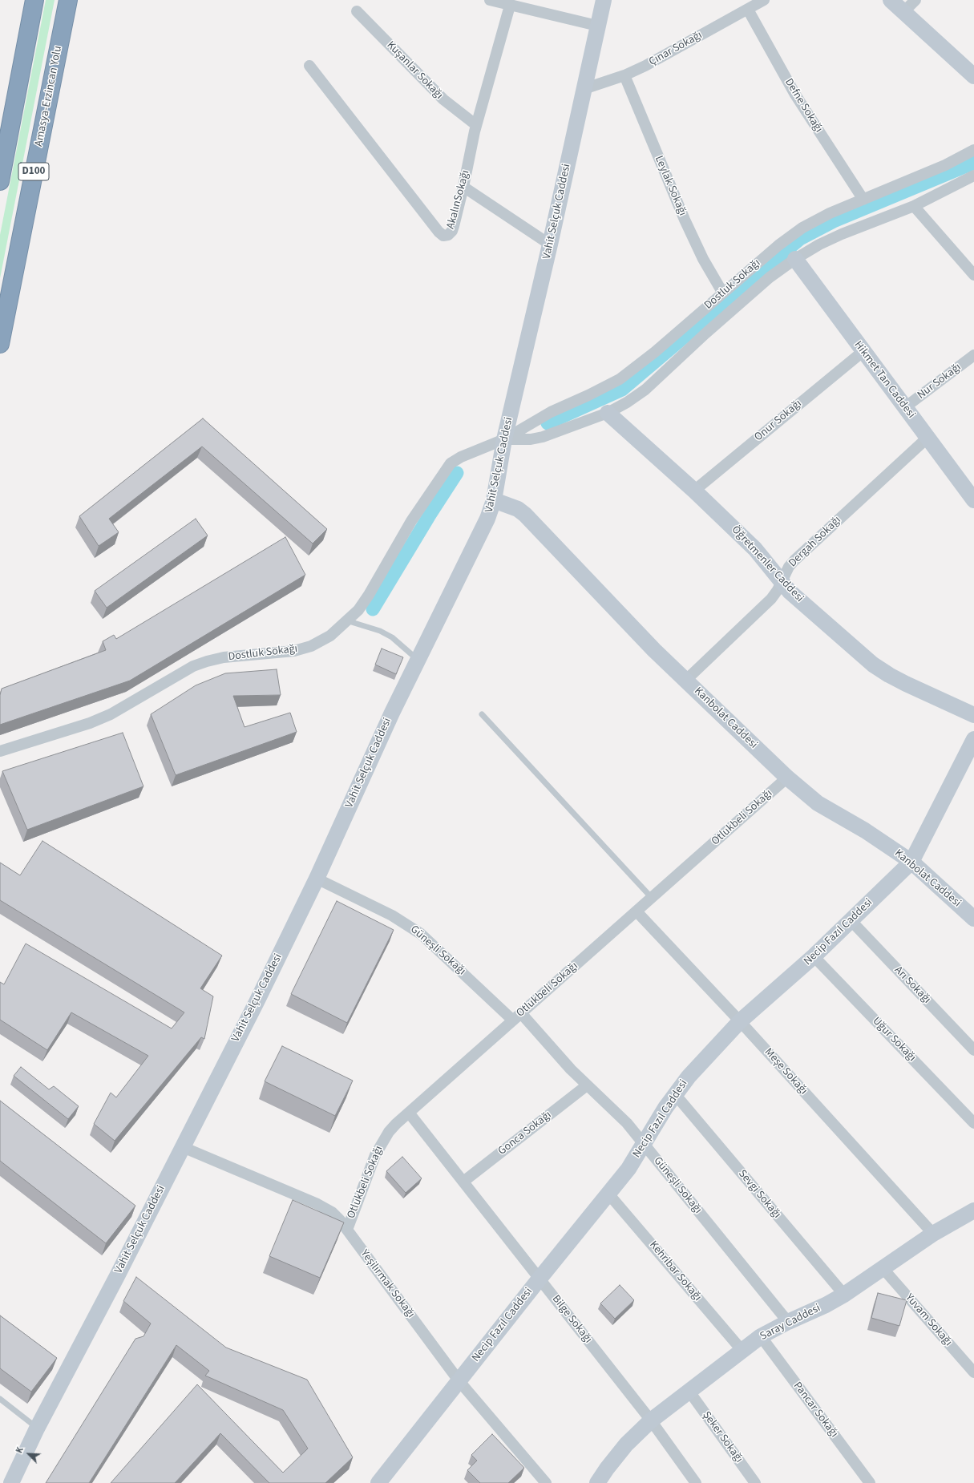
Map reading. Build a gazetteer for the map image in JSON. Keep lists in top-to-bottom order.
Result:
{
  "streets": {
    "highway": ["Amasya-Erzincan Yolu", "D100"],
    "street": [
      "Çınar Sokağı",
      "Kuşanlar Sokağı",
      "Defne Sokağı",
      "Leylak Sokağı",
      "AkalınSokağı",
      "Vahit Selçuk Caddesi",
      "Dostluk Sokağı",
      "Hikmet Tan Caddesi",
      "Nur Sokağı",
      "Onur Sokağı",
      "Dergah Sokağı",
      "Öğretmenler Caddesi",
      "Kanbolat Caddesi",
      "Otlukbeli Sokağı",
      "Necip Fazıl Caddesi",
      "Güneşli Sokağı",
      "Arı Sokağı",
      "Uğur Sokağı",
      "Meşe Sokağı",
      "Gonca Sokağı",
      "Sevgi Sokağı",
      "Kehribar Sokağı",
      "Yeşilırmak Sokağı",
      "Bilge Sokağı",
      "Yuvam Sokağı",
      "Saray Caddesi",
      "Pancar Sokağı",
      "Şeker Sokağı"
    ]
  },
  "crossings": [
    ["Çınar Sokağı", "Defne Sokağı"],
    ["Çınar Sokağı", "Leylak Sokağı"],
    ["Çınar Sokağı", "Vahit Selçuk Caddesi"],
    ["Kuşanlar Sokağı", "AkalınSokağı"],
    ["Defne Sokağı", "Dostluk Sokağı"],
    ["Leylak Sokağı", "Dostluk Sokağı"],
    ["Vahit Selçuk Caddesi", "Dostluk Sokağı"],
    ["Vahit Selçuk Caddesi", "Kanbolat Caddesi"],
    ["Vahit Selçuk Caddesi", "Güneşli Sokağı"],
    ["Vahit Selçuk Caddesi", "Yeşilırmak Sokağı"],
    ["Dostluk Sokağı", "Hikmet Tan Caddesi"],
    ["Dostluk Sokağı", "Öğretmenler Caddesi"],
    ["Hikmet Tan Caddesi", "Nur Sokağı"],
    ["Hikmet Tan Caddesi", "Onur Sokağı"],
    ["Hikmet Tan Caddesi", "Dergah Sokağı"],
    ["Onur Sokağı", "Öğretmenler Caddesi"],
    ["Dergah Sokağı", "Öğretmenler Caddesi"],
    ["Dergah Sokağı", "Kanbolat Caddesi"],
    ["Kanbolat Caddesi", "Otlukbeli Sokağı"],
    ["Kanbolat Caddesi", "Necip Fazıl Caddesi"],
    ["Otlukbeli Sokağı", "Güneşli Sokağı"],
    ["Otlukbeli Sokağı", "Meşe Sokağı"],
    ["Otlukbeli Sokağı", "Yeşilırmak Sokağı"],
    ["Otlukbeli Sokağı", "Bilge Sokağı"],
    ["Necip Fazıl Caddesi", "Güneşli Sokağı"],
    ["Necip Fazıl Caddesi", "Arı Sokağı"],
    ["Necip Fazıl Caddesi", "Uğur Sokağı"],
    ["Necip Fazıl Caddesi", "Meşe Sokağı"],
    ["Necip Fazıl Caddesi", "Sevgi Sokağı"],
    ["Necip Fazıl Caddesi", "Kehribar Sokağı"],
    ["Necip Fazıl Caddesi", "Yeşilırmak Sokağı"],
    ["Necip Fazıl Caddesi", "Bilge Sokağı"],
    ["Güneşli Sokağı", "Gonca Sokağı"],
    ["Güneşli Sokağı", "Saray Caddesi"],
    ["Meşe Sokağı", "Saray Caddesi"],
    ["Gonca Sokağı", "Bilge Sokağı"],
    ["Sevgi Sokağı", "Saray Caddesi"],
    ["Kehribar Sokağı", "Saray Caddesi"],
    ["Bilge Sokağı", "Saray Caddesi"],
    ["Yuvam Sokağı", "Saray Caddesi"],
    ["Saray Caddesi", "Pancar Sokağı"],
    ["Saray Caddesi", "Şeker Sokağı"]
  ],
  "north": "top left"
}
